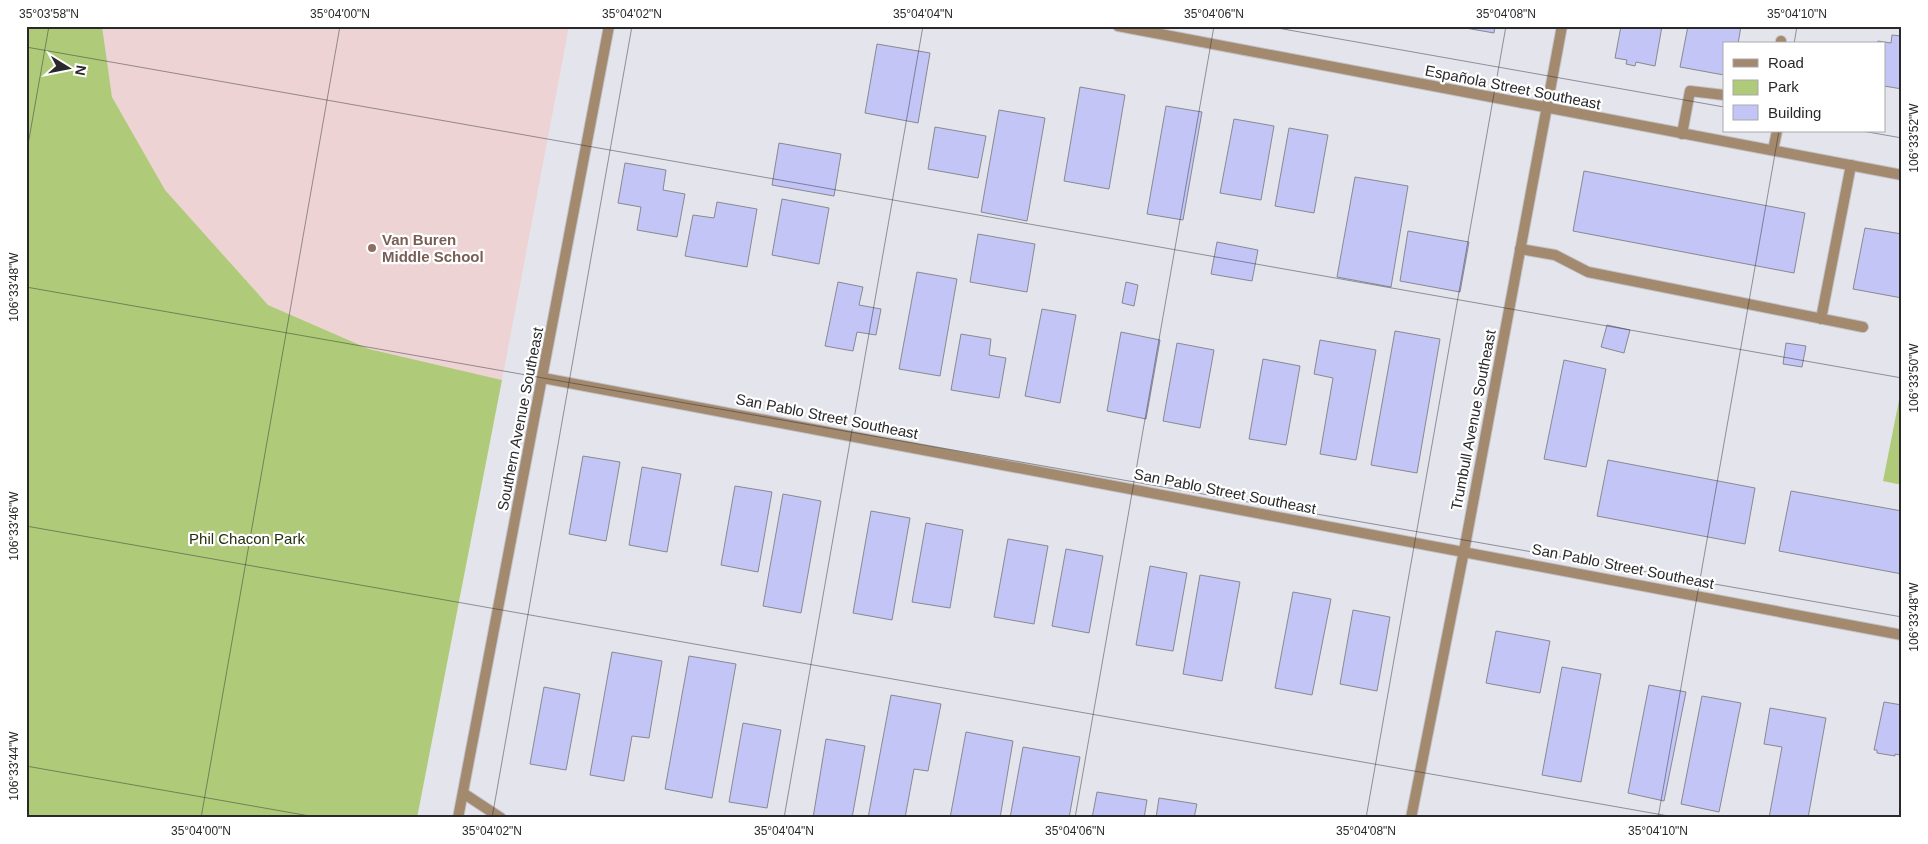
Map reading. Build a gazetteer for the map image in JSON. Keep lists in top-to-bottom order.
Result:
{
  "streets": {
    "street": [
      "Española Street Southeast",
      "San Pablo Street Southeast",
      "Southern Avenue Southeast",
      "Trumbull Avenue Southeast"
    ]
  },
  "crossings": [
    ["Española Street Southeast", "Trumbull Avenue Southeast"],
    ["San Pablo Street Southeast", "Southern Avenue Southeast"],
    ["San Pablo Street Southeast", "Trumbull Avenue Southeast"]
  ],
  "parks": ["Phil Chacon Park"],
  "places": ["Van Buren Middle School"],
  "legend": ["Road", "Park", "Building"],
  "north": "right",
  "coordinates": [
    "35°03'58\"N",
    "35°04'00\"N",
    "35°04'02\"N",
    "35°04'04\"N",
    "35°04'06\"N",
    "35°04'08\"N",
    "35°04'10\"N",
    "106°33'52\"W",
    "106°33'48\"W",
    "106°33'50\"W",
    "106°33'46\"W",
    "106°33'44\"W"
  ]
}
